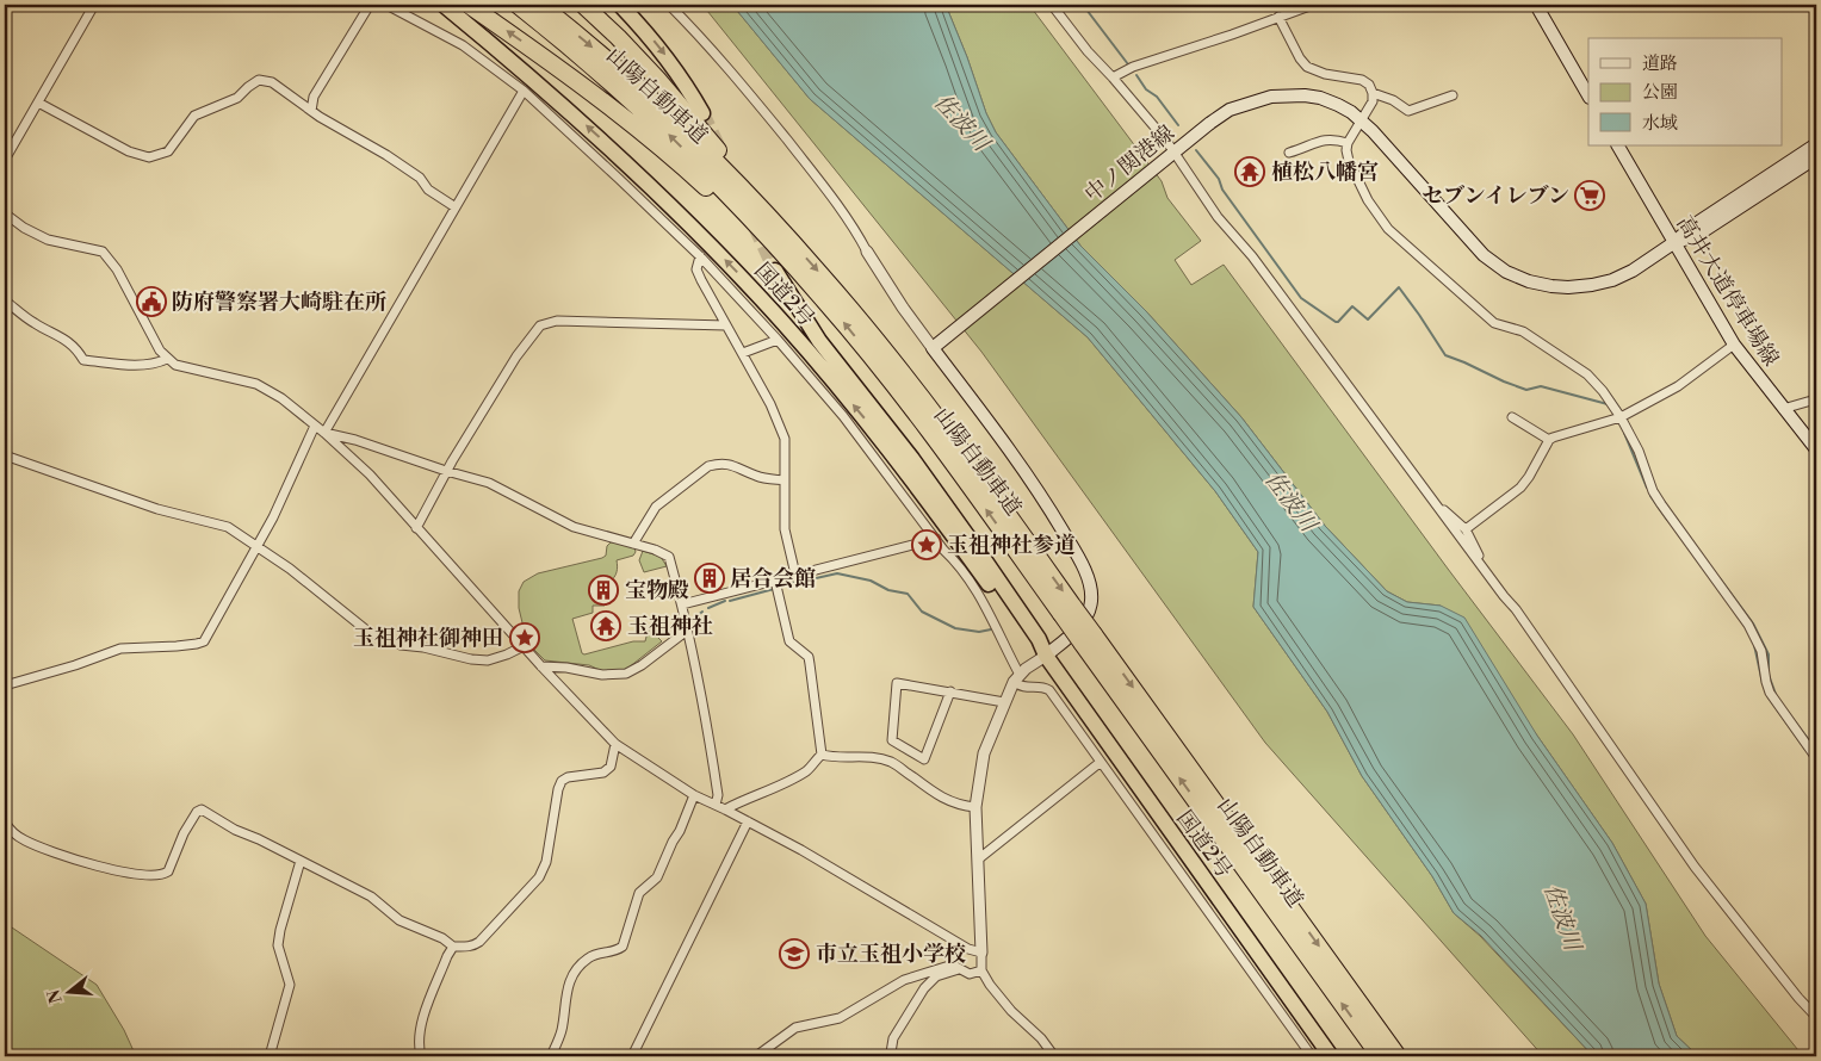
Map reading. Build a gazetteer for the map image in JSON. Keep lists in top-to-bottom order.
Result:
{
  "streets": {
    "highway": ["山陽自動車道", "国道2号"],
    "main road": ["中ノ関港線", "高井大道停車場線"]
  },
  "crossings": [
    ["中ノ関港線", "高井大道停車場線"]
  ],
  "water": ["佐波川"],
  "places": {
    "temple": ["植松八幡宮", "玉祖神社"],
    "supermarket": ["セブンイレブン"],
    "public building": ["防府警察署大崎駐在所"],
    "place": ["玉祖神社参道", "玉祖神社御神田"],
    "building": ["居合会館", "宝物殿"],
    "school or university": ["市立玉祖小学校"]
  },
  "legend": ["道路", "公園", "水域"],
  "north": "left"
}
